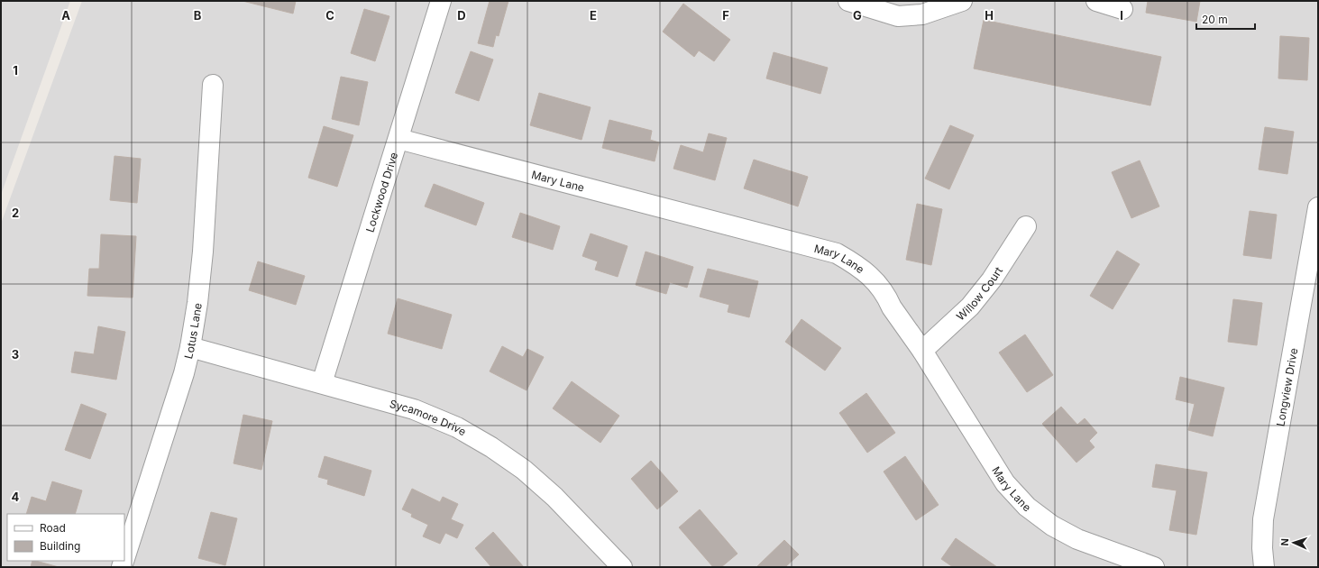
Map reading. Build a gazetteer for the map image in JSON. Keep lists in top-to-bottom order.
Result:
{
  "streets": {
    "street": [
      "Mary Lane",
      "Lockwood Drive",
      "Willow Court",
      "Lotus Lane",
      "Longview Drive",
      "Sycamore Drive"
    ]
  },
  "crossings": [
    ["Mary Lane", "Lockwood Drive"],
    ["Mary Lane", "Willow Court"],
    ["Lockwood Drive", "Sycamore Drive"],
    ["Lotus Lane", "Sycamore Drive"]
  ],
  "legend": ["Road", "Building"],
  "scale_bar": "20 m",
  "north": "left",
  "grid": {
    "columns": [
      "A",
      "B",
      "C",
      "D",
      "E",
      "F",
      "G",
      "H",
      "I"
    ],
    "rows": [
      "1",
      "2",
      "3",
      "4"
    ]
  }
}
